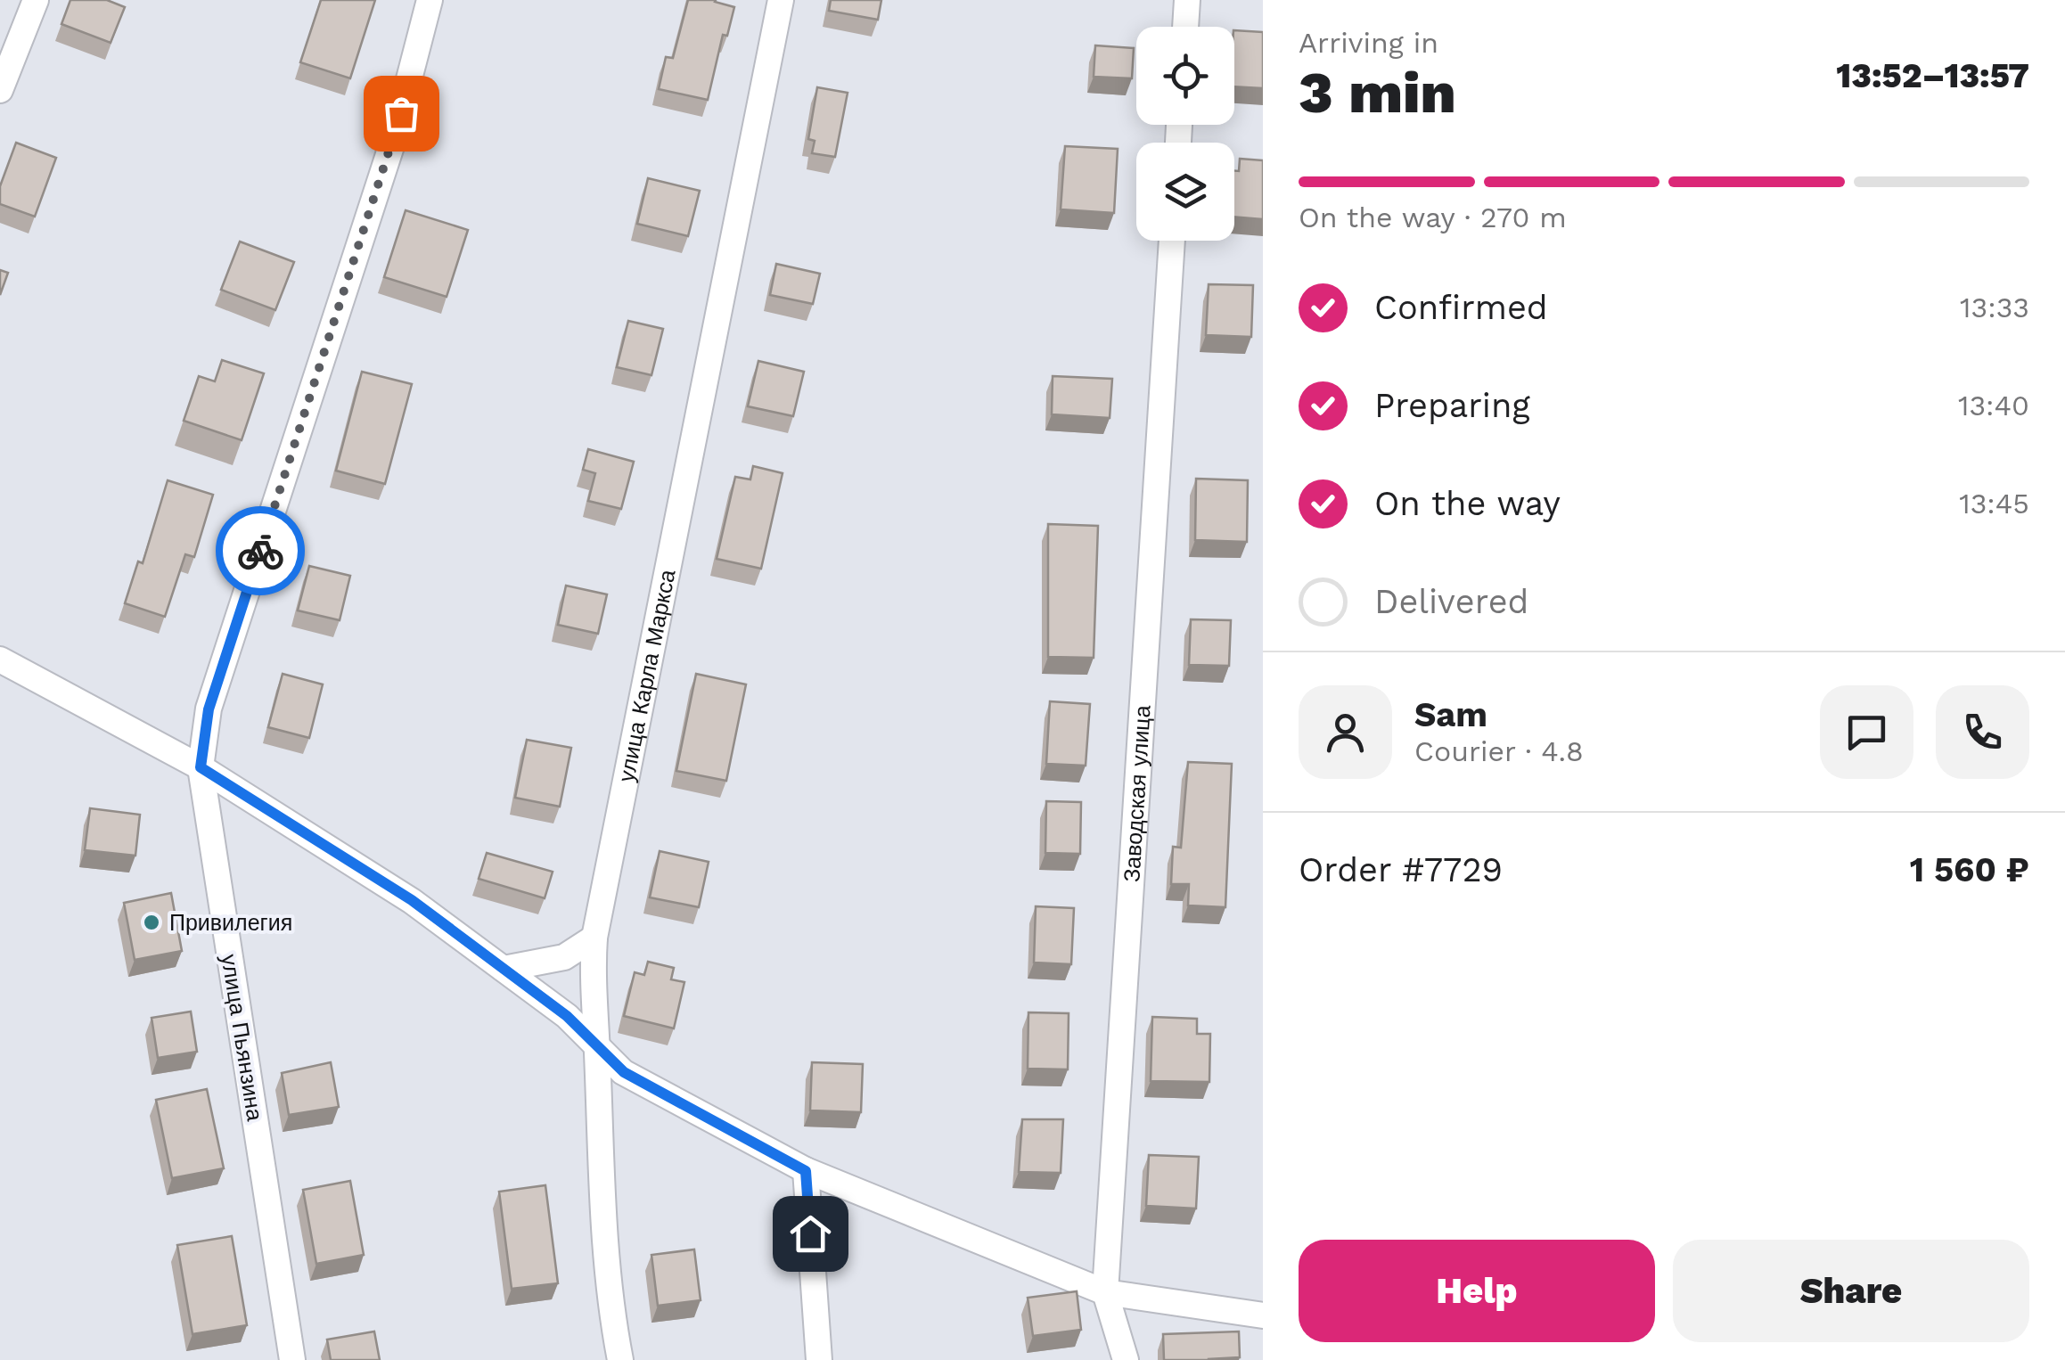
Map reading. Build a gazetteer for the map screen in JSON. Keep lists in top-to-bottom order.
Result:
{
  "streets": {
    "street": ["улица Карла Маркса", "Заводская улица", "улица Пьянзина"]
  },
  "places": ["Привилегия"],
  "page": {
    "heading": ["3 min", "Arriving in", "13:52–13:57"],
    "panel": [
      "Sam",
      "Courier · 4.8",
      "Order #7729",
      "1 560 ₽"
    ],
    "bar": "On the way · 270 m",
    "list": [
      ["Confirmed", "13:33"],
      ["Preparing", "13:40"],
      ["On the way", "13:45"],
      "Delivered"
    ],
    "buttons": ["Help", "Share"]
  }
}
